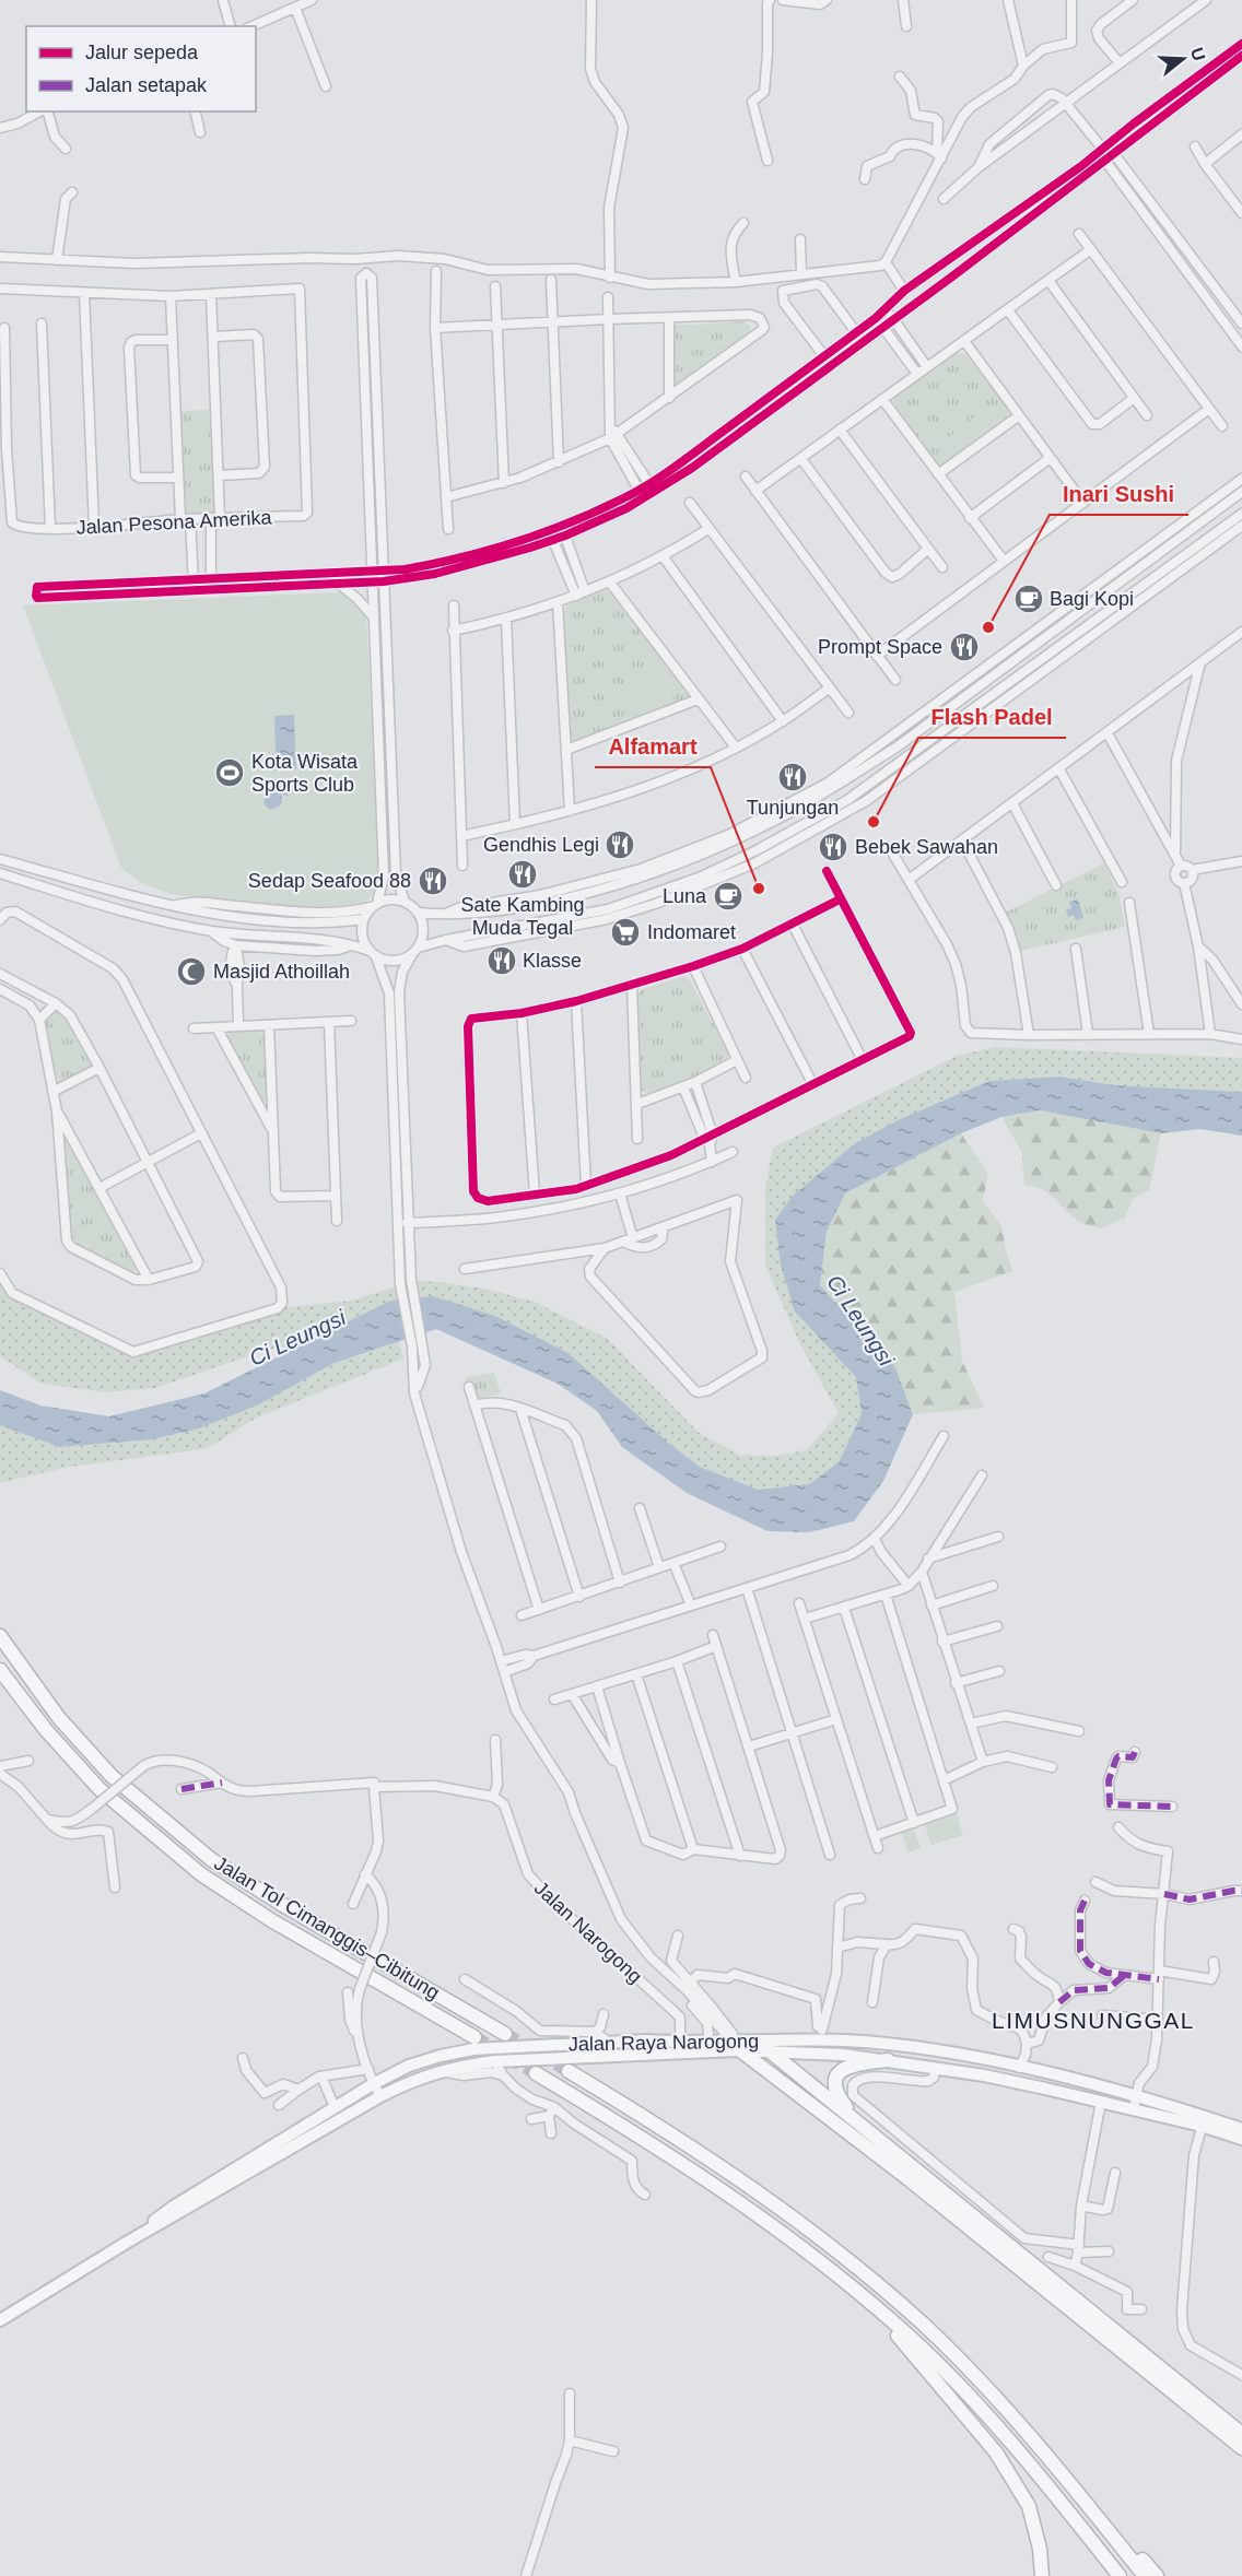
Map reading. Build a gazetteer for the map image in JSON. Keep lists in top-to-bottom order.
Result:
{
  "streets": {
    "highway": ["Jalan Tol Cimanggis–Cibitung"],
    "main road": ["Jalan Raya Narogong"],
    "street": ["Jalan Pesona Amerika", "Jalan Narogong"]
  },
  "districts": ["LIMUSNUNGGAL"],
  "water": ["Ci Leungsi"],
  "places": {
    "cafe": ["Bagi Kopi", "Luna"],
    "other": ["Inari Sushi", "Flash Padel", "Alfamart"],
    "restaurant": [
      "Prompt Space",
      "Tunjungan",
      "Gendhis Legi",
      "Bebek Sawahan",
      "Sate Kambing Muda Tegal",
      "Sedap Seafood 88",
      "Klasse"
    ],
    "sports": ["Kota Wisata Sports Club"],
    "supermarket": ["Indomaret"],
    "mosque": ["Masjid Athoillah"]
  },
  "legend": ["Jalur sepeda", "Jalan setapak"],
  "north": "right"
}
